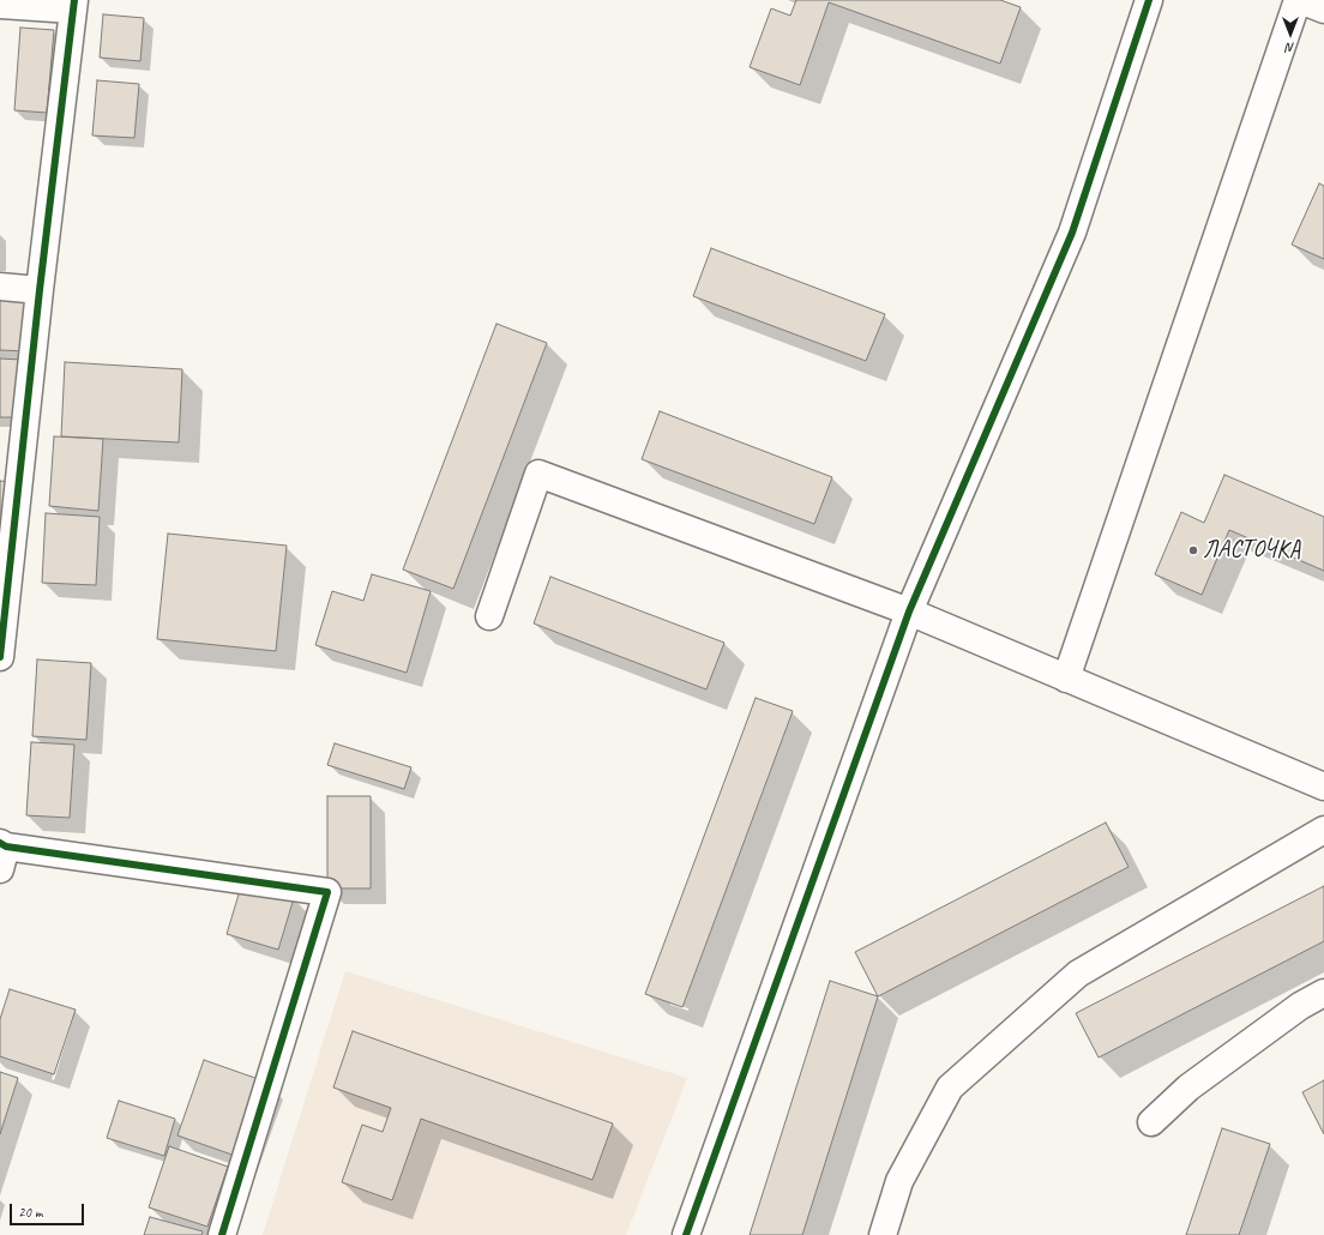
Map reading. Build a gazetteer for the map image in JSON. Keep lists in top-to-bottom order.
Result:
{
  "places": ["ЛАСТОЧКА"],
  "scale_bar": "20 m",
  "north": "bottom"
}
